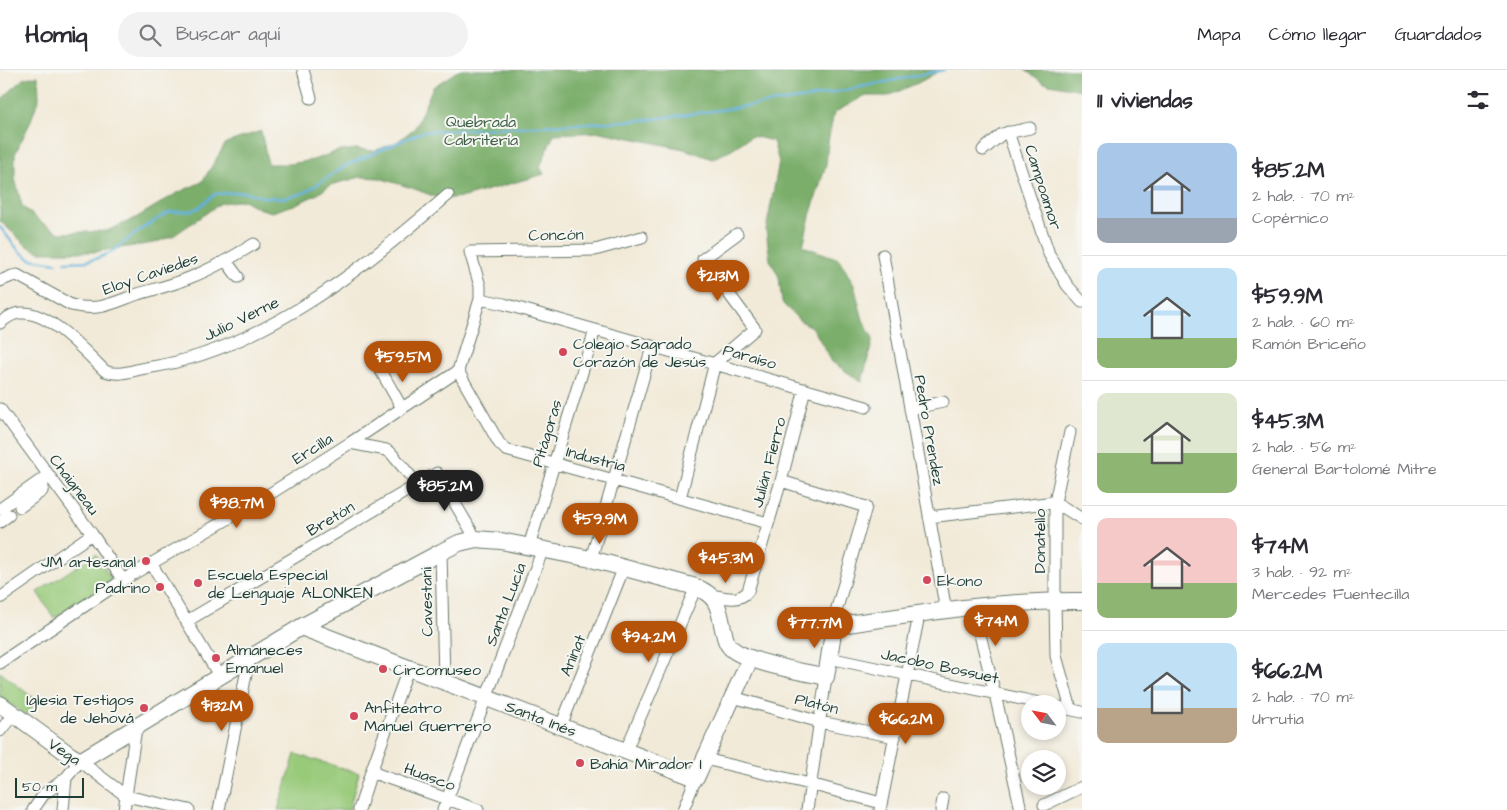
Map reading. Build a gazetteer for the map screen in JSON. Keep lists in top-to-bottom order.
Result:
{
  "streets": {
    "street": [
      "Campoamor",
      "Concón",
      "Eloy Caviedes",
      "Julio Verne",
      "Paraíso",
      "Pedro Prendez",
      "Pitágoras",
      "Ercilla",
      "Industria",
      "Julián Fierro",
      "Chaigneau",
      "Bretón",
      "Donatello",
      "Cavestani",
      "Santa Lucía",
      "Aninat",
      "Jacobo Bossuet",
      "Platón",
      "Santa Inés",
      "Vega",
      "Huasco"
    ]
  },
  "crossings": [
    ["Concón", "Paraíso"],
    ["Paraíso", "Pitágoras"],
    ["Paraíso", "Julián Fierro"],
    ["Pitágoras", "Industria"],
    ["Pitágoras", "Santa Lucía"],
    ["Ercilla", "Industria"],
    ["Ercilla", "Chaigneau"],
    ["Industria", "Julián Fierro"],
    ["Cavestani", "Santa Inés"],
    ["Santa Lucía", "Santa Inés"],
    ["Santa Lucía", "Huasco"],
    ["Aninat", "Santa Inés"]
  ],
  "parks": ["Quebrada Cabritería"],
  "places": [
    "Colegio Sagrado Corazón de Jesús",
    "JM artesanal",
    "Ekono",
    "Escuela Especial de Lenguaje ALONKEN",
    "Padrino",
    "Almaneces Emanuel",
    "Circomuseo",
    "Iglesia Testigos de Jehová",
    "Anfiteatro Manuel Guerrero",
    "Bahía Mirador I"
  ],
  "scale_bar": "50 m",
  "north": "top left",
  "page": {
    "header": "Homiq",
    "search": "Buscar aquí",
    "nav": ["Mapa", "Cómo llegar", "Guardados"],
    "heading": "11 viviendas",
    "list": [
      {
        "name": "$85.2M",
        "note": "2 hab. · 70 m² · Copérnico"
      },
      {
        "name": "$59.9M",
        "note": "2 hab. · 60 m² · Ramón Briceño"
      },
      {
        "name": "$45.3M",
        "note": "2 hab. · 56 m² · General Bartolomé Mitre"
      },
      {
        "name": "$74M",
        "note": "3 hab. · 92 m² · Mercedes Fuentecilla"
      },
      {
        "name": "$66.2M",
        "note": "2 hab. · 70 m² · Urrutia"
      }
    ],
    "price": [
      "$213M",
      "$59.5M",
      "$85.2M",
      "$98.7M",
      "$59.9M",
      "$45.3M",
      "$74M",
      "$77.7M",
      "$94.2M",
      "$132M",
      "$66.2M"
    ],
    "scale": "50 m"
  }
}
